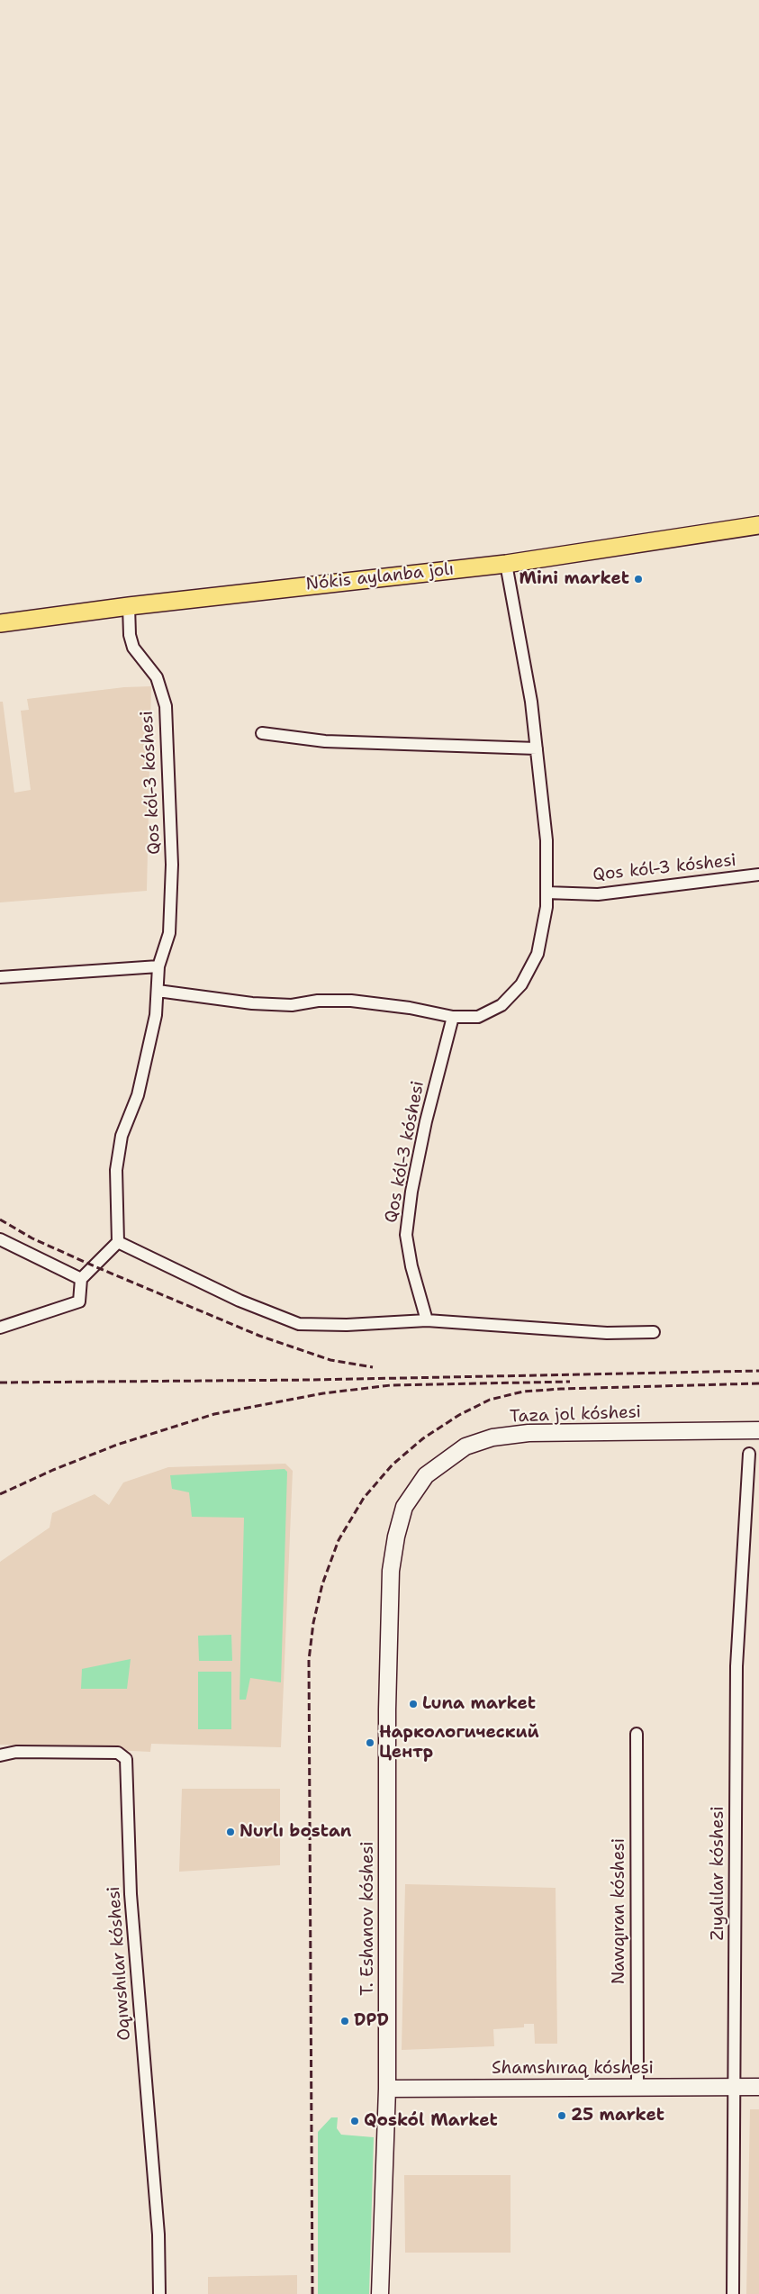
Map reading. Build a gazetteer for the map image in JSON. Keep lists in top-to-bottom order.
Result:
{
  "streets": {
    "main road": [
      "Nókis aylanba jolı",
      "Taza jol kóshesi",
      "T. Eshanov kóshesi",
      "Shamshıraq kóshesi"
    ],
    "street": [
      "Qos kól-3 kóshesi",
      "Zıyalılar kóshesi",
      "Nawqıran kóshesi",
      "Oqıwshılar kóshesi"
    ]
  },
  "crossings": [
    ["Nókis aylanba jolı", "Qos kól-3 kóshesi"],
    ["Taza jol kóshesi", "T. Eshanov kóshesi"],
    ["Zıyalılar kóshesi", "Shamshıraq kóshesi"],
    ["Nawqıran kóshesi", "Shamshıraq kóshesi"],
    ["T. Eshanov kóshesi", "Shamshıraq kóshesi"]
  ],
  "places": [
    "Mini market",
    "Luna market",
    "Наркологический Центр",
    "Nurlı bostan",
    "DPD",
    "25 market",
    "Qoskól Market"
  ]
}
